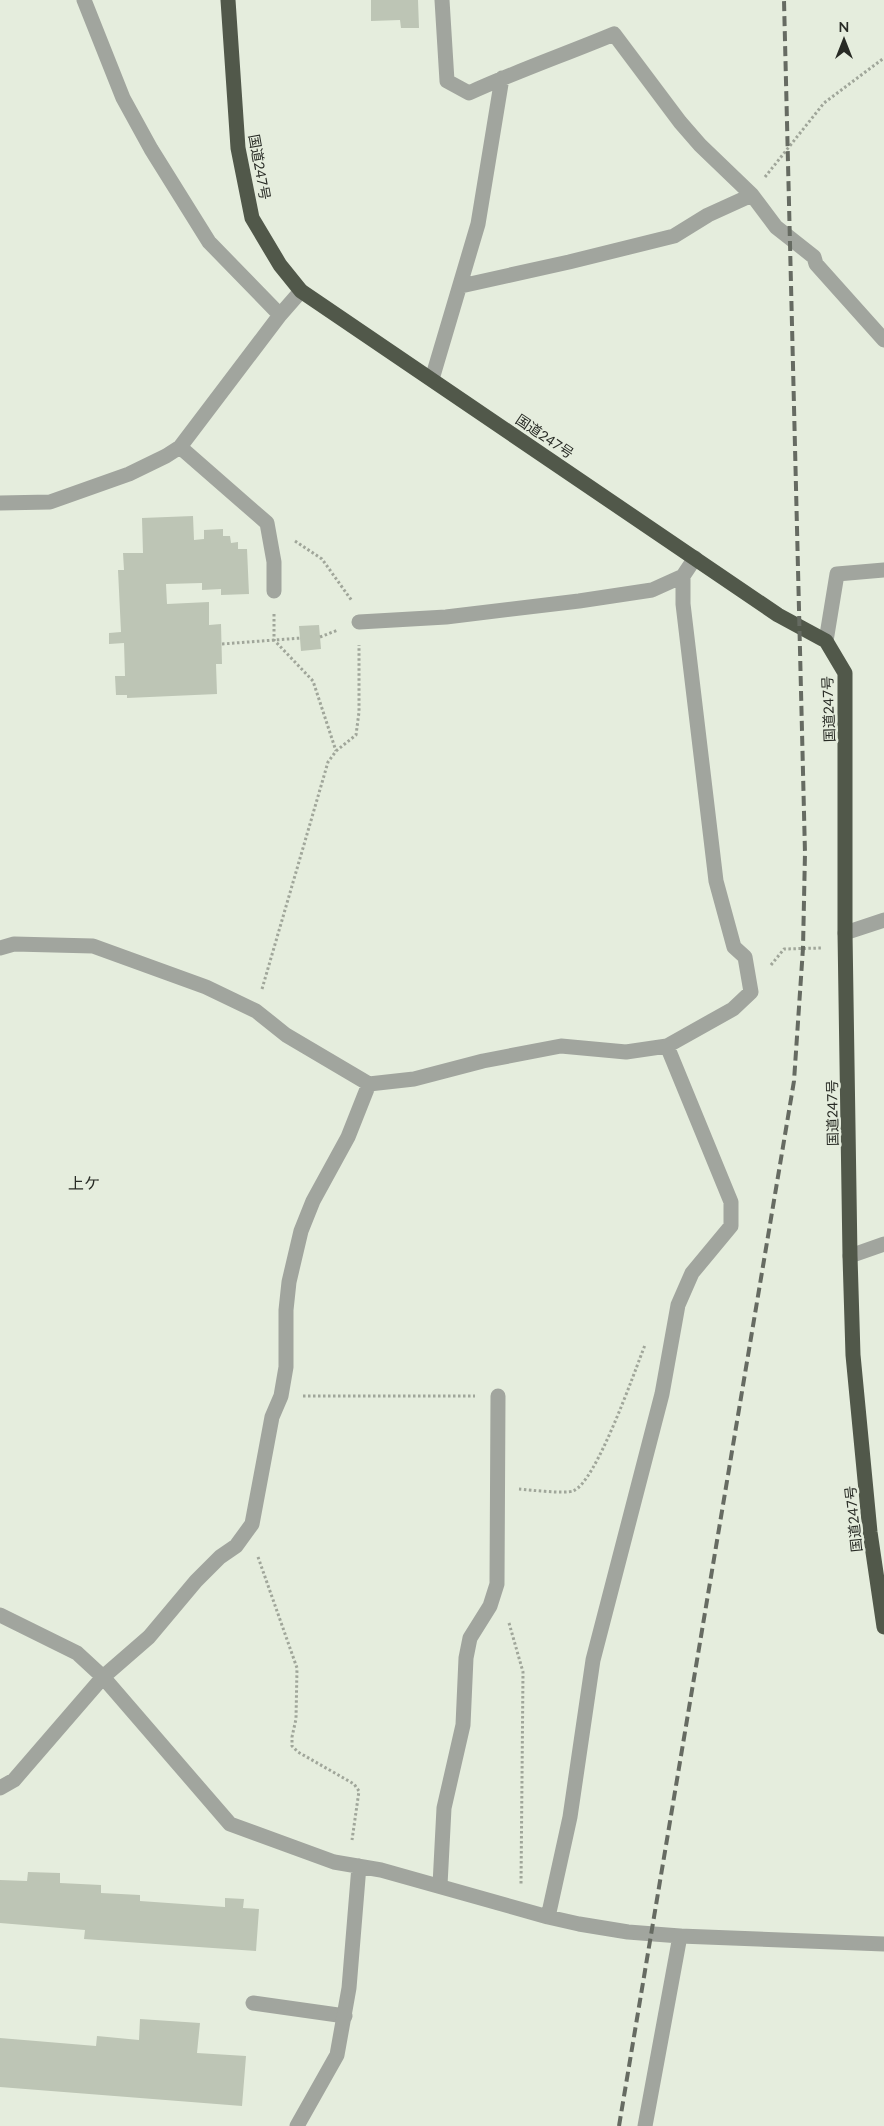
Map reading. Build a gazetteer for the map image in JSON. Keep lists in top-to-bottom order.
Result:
{
  "streets": {
    "highway": ["国道247号"]
  },
  "districts": ["上ケ"],
  "north": "top"
}
